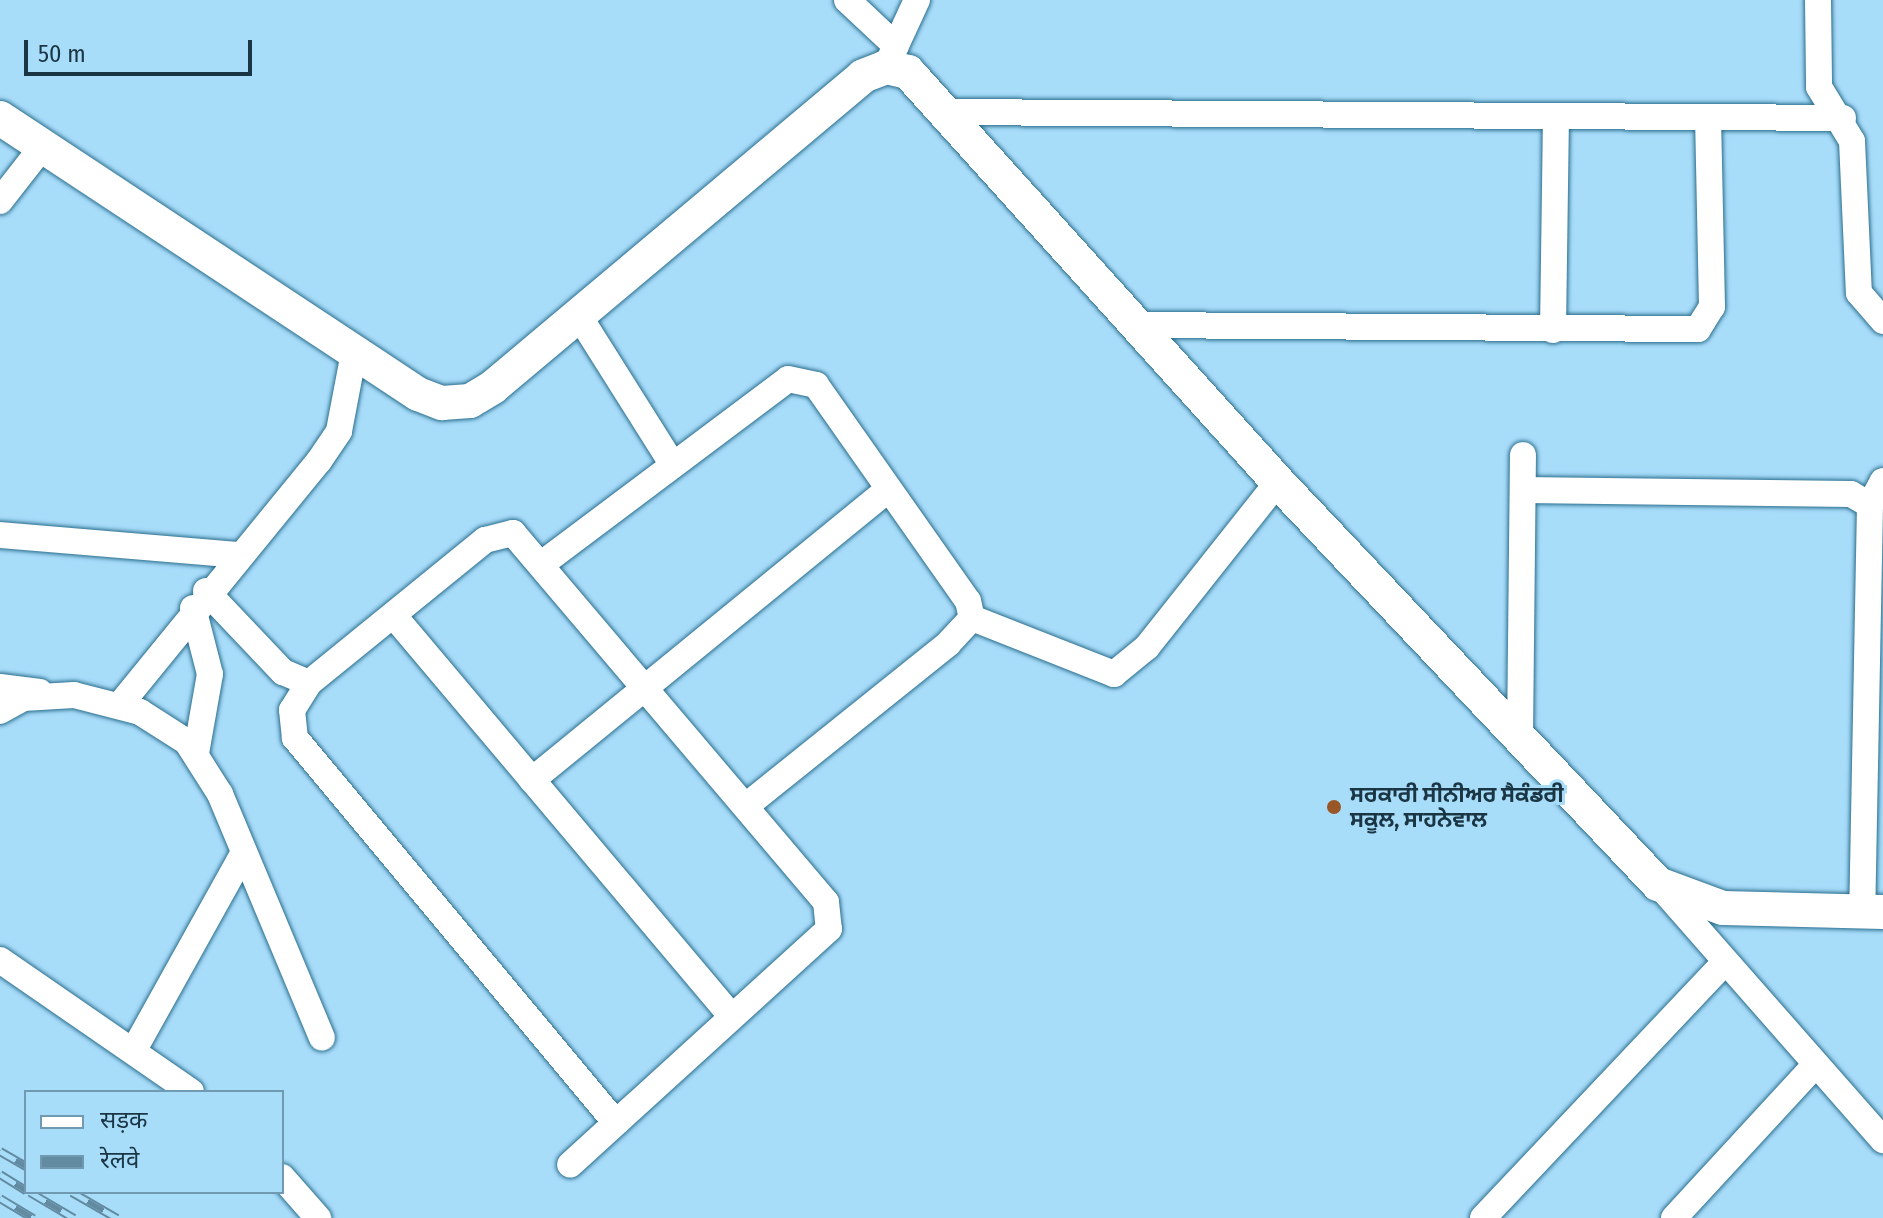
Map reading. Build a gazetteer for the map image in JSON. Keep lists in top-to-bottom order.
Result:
{
  "places": ["ਸਰਕਾਰੀ ਸੀਨੀਅਰ ਸੈਕੰਡਰੀ ਸਕੂਲ, ਸਾਹਨੇਵਾਲ"],
  "legend": ["सड़क", "रेलवे"],
  "scale_bar": "50 m"
}
